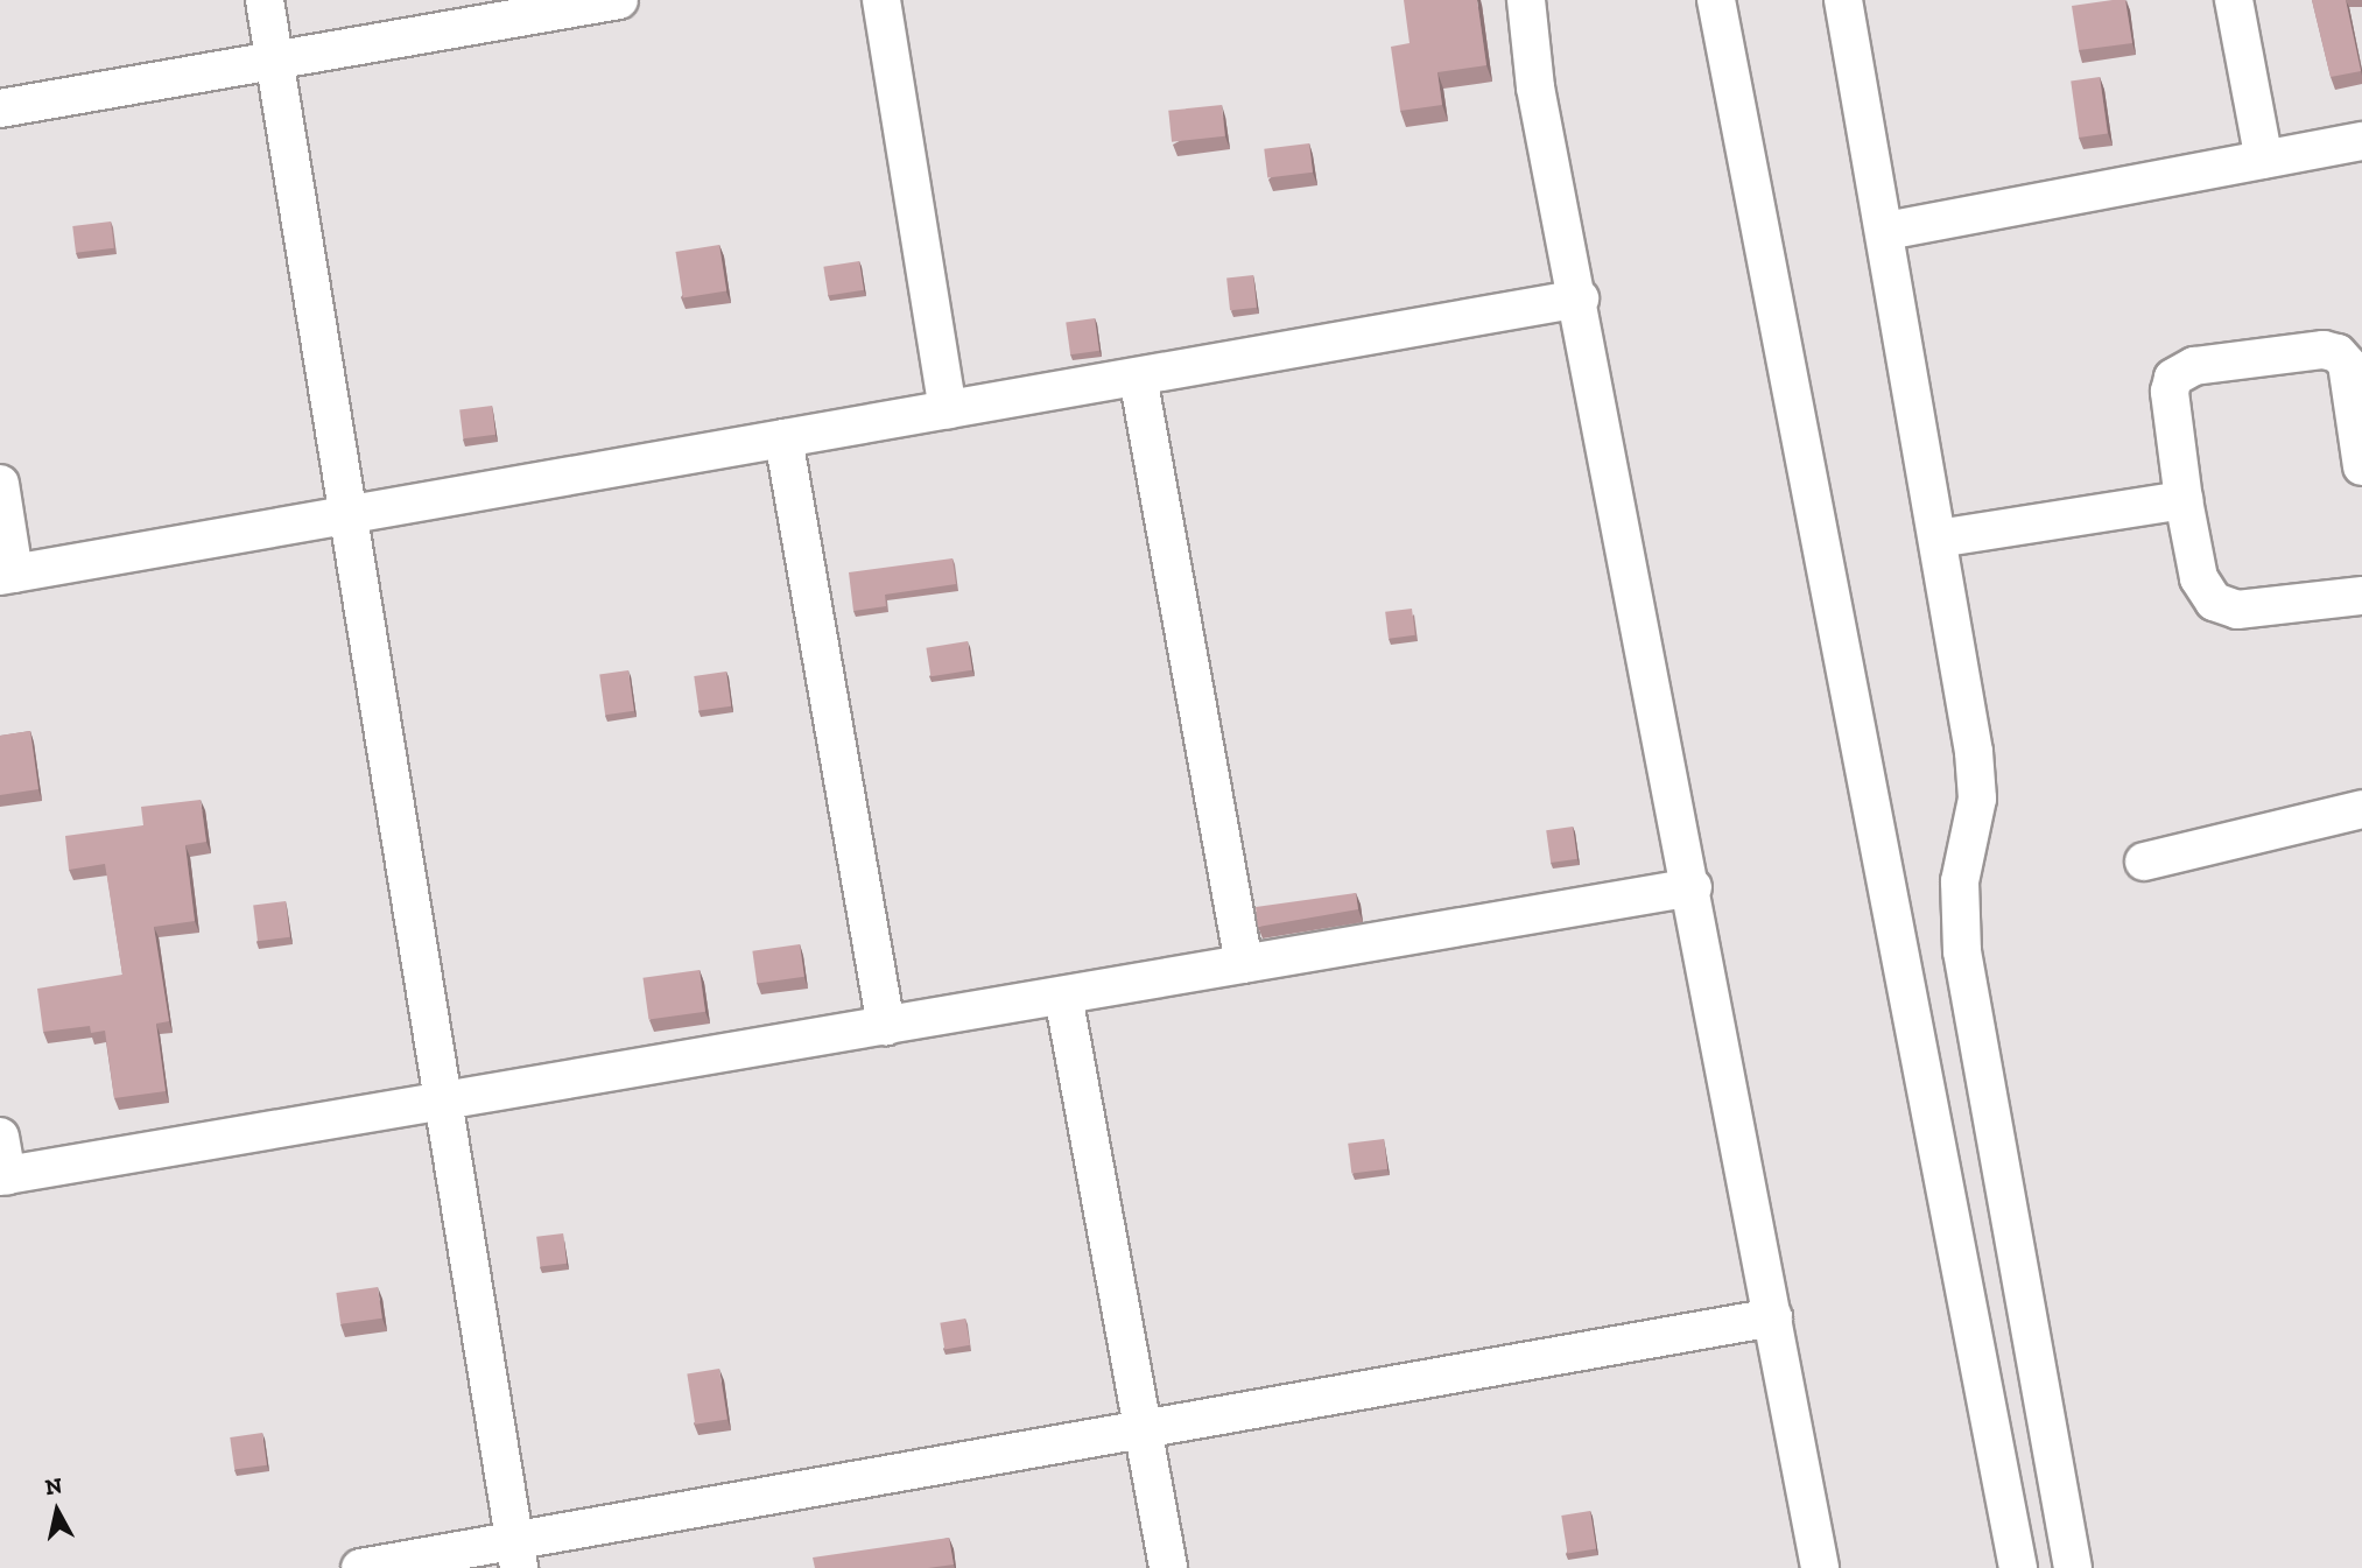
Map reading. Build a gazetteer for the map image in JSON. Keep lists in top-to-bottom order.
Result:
{
  "north": "top"
}
